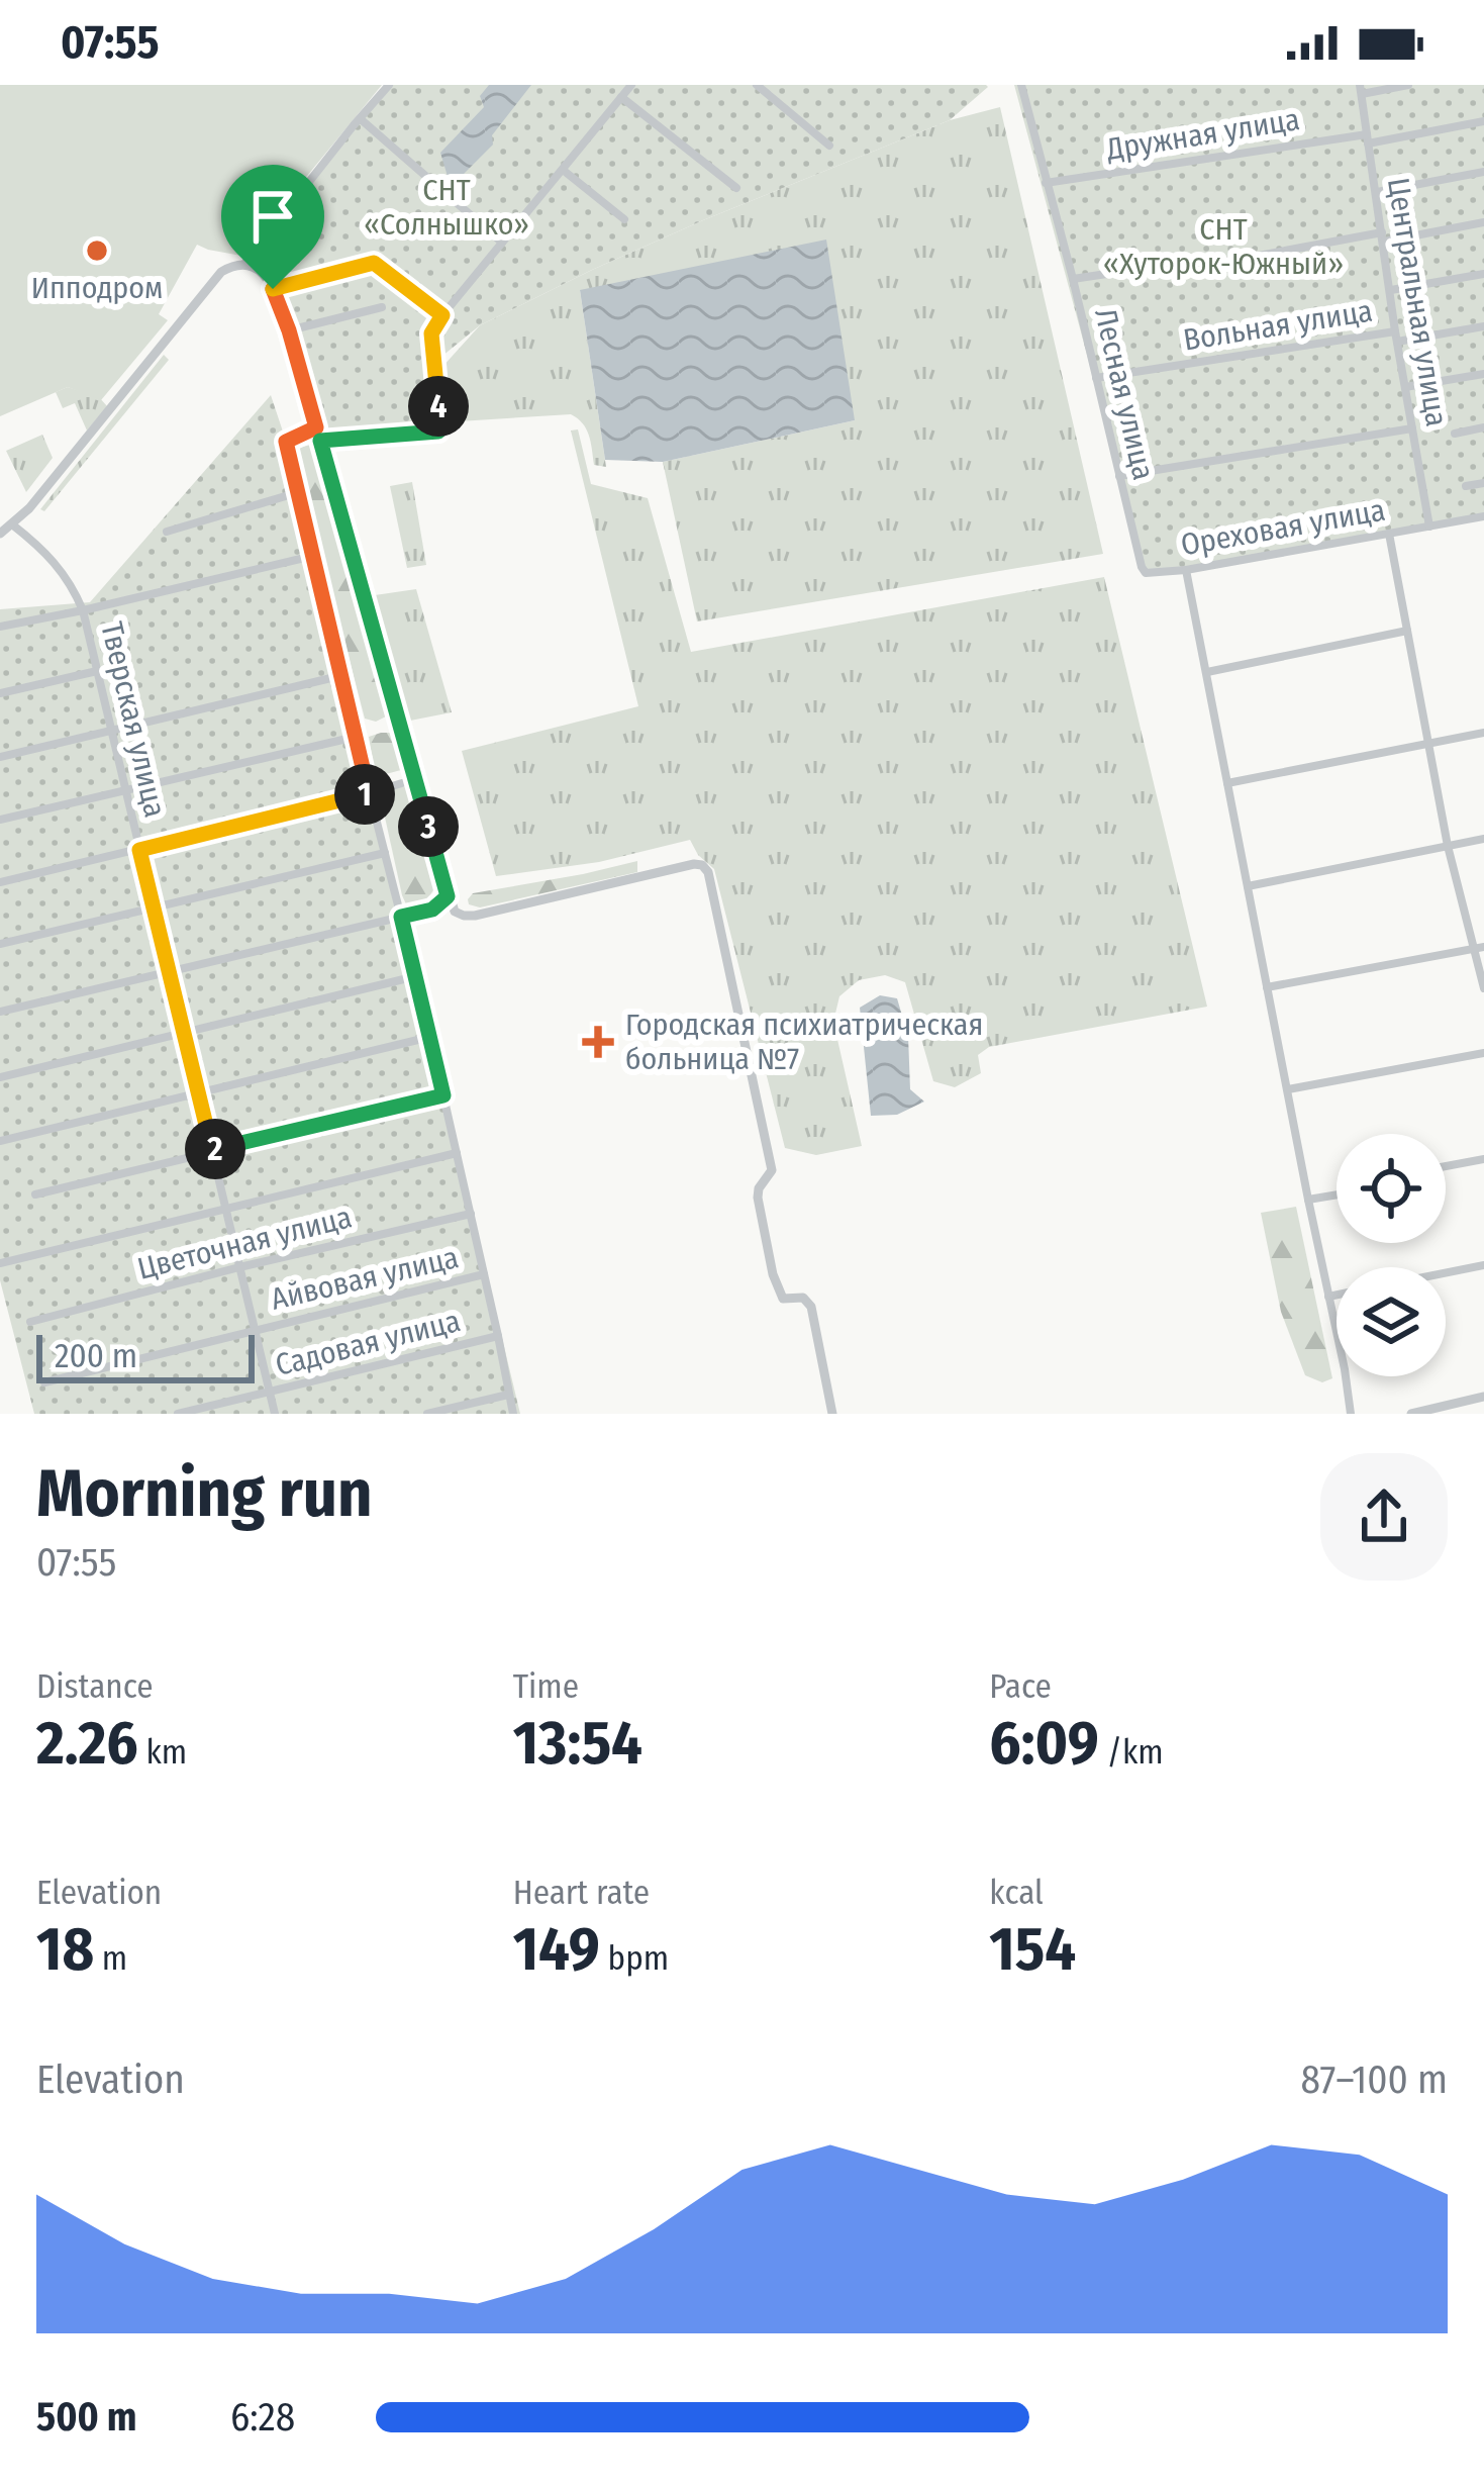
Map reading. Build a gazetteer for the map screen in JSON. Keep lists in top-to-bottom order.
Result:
{
  "streets": {
    "street": [
      "Дружная улица",
      "Центральная улица",
      "Вольная улица",
      "Лесная улица",
      "Ореховая улица",
      "Тверская улица",
      "Цветочная улица",
      "Айвовая улица",
      "Садовая улица"
    ]
  },
  "crossings": [
    ["Дружная улица", "Центральная улица"],
    ["Дружная улица", "Лесная улица"],
    ["Центральная улица", "Вольная улица"],
    ["Центральная улица", "Ореховая улица"],
    ["Вольная улица", "Лесная улица"],
    ["Лесная улица", "Ореховая улица"],
    ["Тверская улица", "Цветочная улица"],
    ["Тверская улица", "Айвовая улица"],
    ["Тверская улица", "Садовая улица"]
  ],
  "parks": ["СНТ «Солнышко»", "СНТ «Хуторок-Южный»"],
  "places": {
    "other": ["Ипподром"],
    "health": ["Городская психиатрическая больница №7"]
  },
  "scale_bar": "200 m",
  "page": {
    "status": "07:55",
    "pins": [
      "4",
      "1",
      "3",
      "2"
    ],
    "scale": "200 m",
    "heading": ["Morning run", "07:55"],
    "stats": [
      ["Distance", "2.26 km"],
      ["Time", "13:54"],
      ["Pace", "6:09 /km"],
      ["Elevation", "18 m"],
      ["Heart rate", "149 bpm"],
      ["kcal", "154"]
    ],
    "chart": ["Elevation", "87–100 m"],
    "list": [
      {
        "name": "500 m",
        "note": "6:28"
      }
    ]
  }
}
